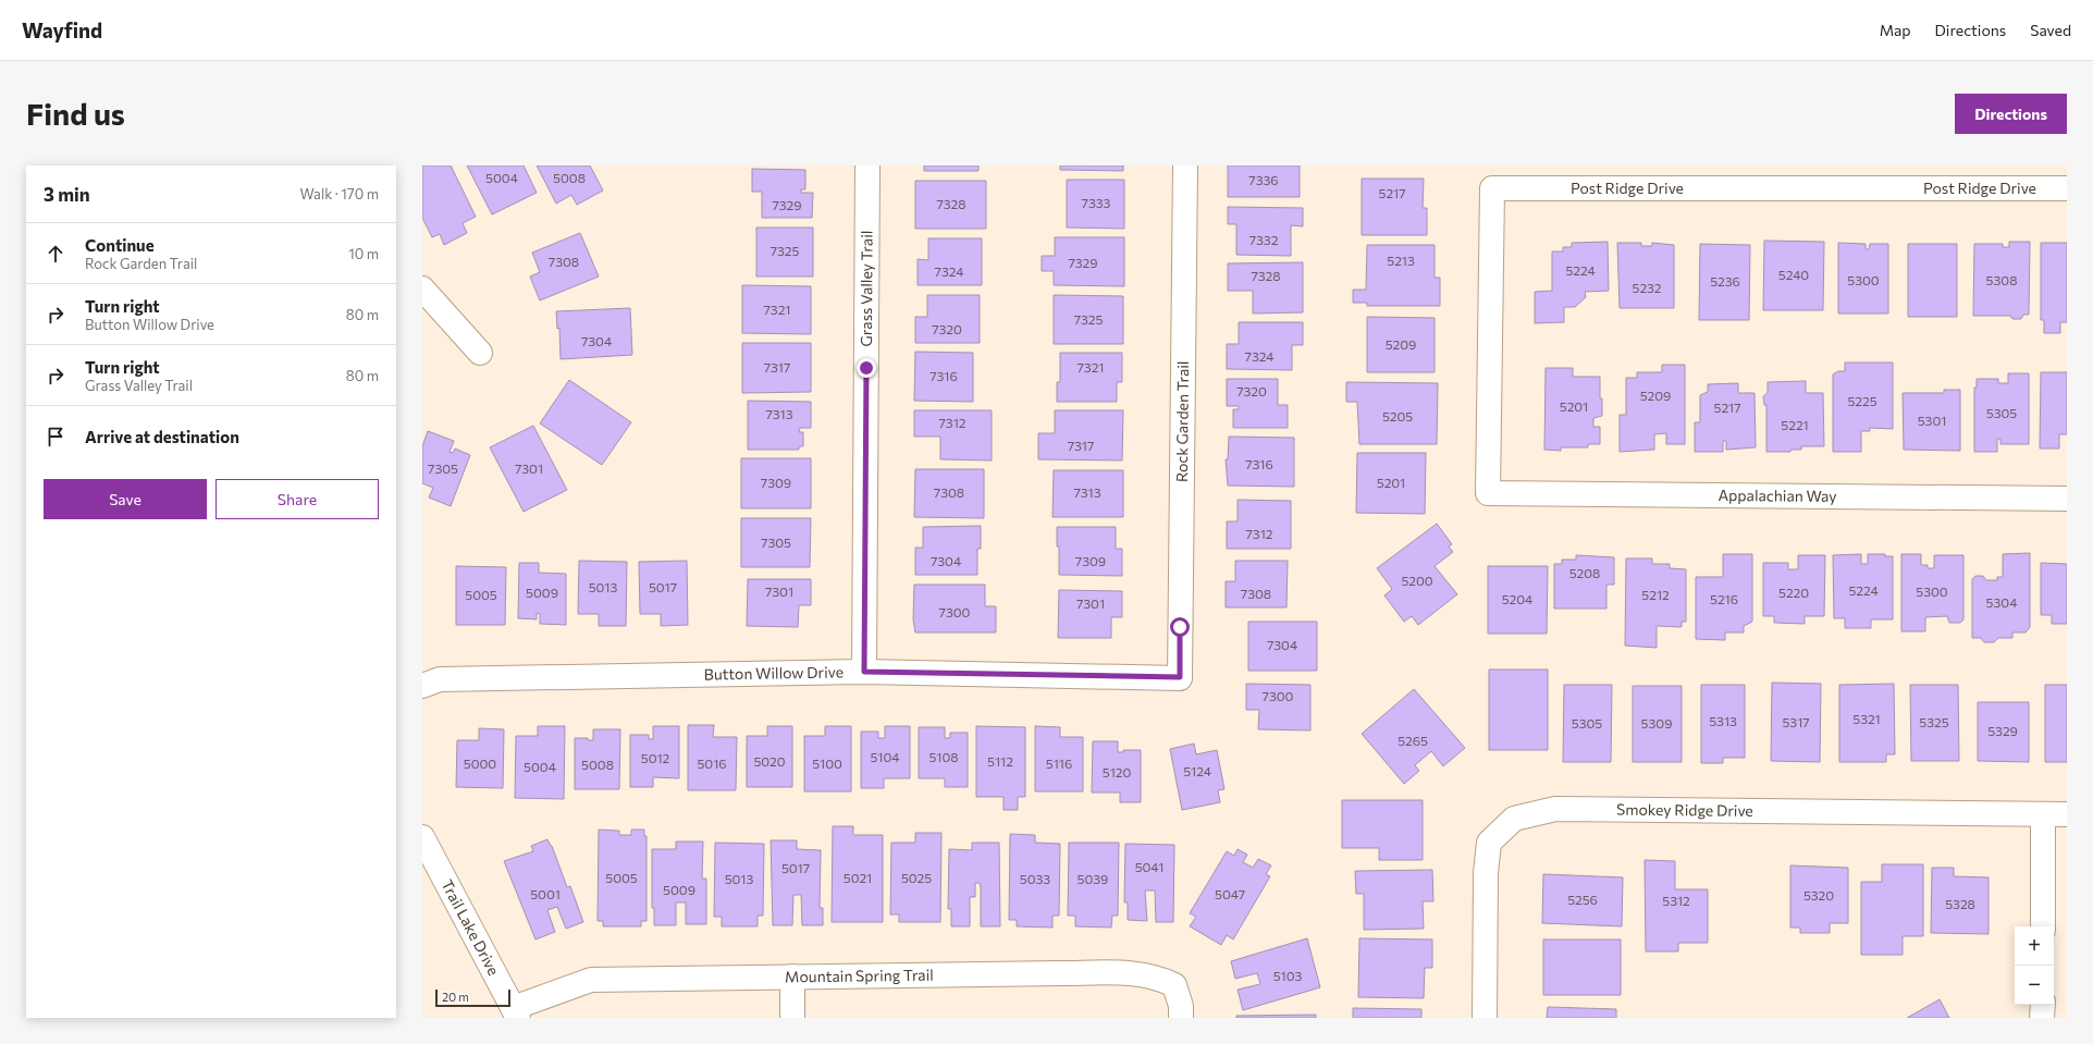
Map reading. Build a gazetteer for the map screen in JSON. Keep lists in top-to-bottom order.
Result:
{
  "streets": {
    "street": [
      "Post Ridge Drive",
      "Grass Valley Trail",
      "Rock Garden Trail",
      "Appalachian Way",
      "Button Willow Drive",
      "Smokey Ridge Drive",
      "Trail Lake Drive",
      "Mountain Spring Trail"
    ]
  },
  "crossings": [
    ["Post Ridge Drive", "Appalachian Way"],
    ["Grass Valley Trail", "Button Willow Drive"],
    ["Rock Garden Trail", "Button Willow Drive"],
    ["Trail Lake Drive", "Mountain Spring Trail"]
  ],
  "house_numbers": [
    "5004",
    "5008",
    "7336",
    "5217",
    "7333",
    "7328",
    "7329",
    "7332",
    "7325",
    "5213",
    "7308",
    "7329",
    "5224",
    "7324",
    "5240",
    "7328",
    "5300",
    "5308",
    "5236",
    "5232",
    "7321",
    "7325",
    "7320",
    "7304",
    "5209",
    "7324",
    "7317",
    "7321",
    "7316",
    "7320",
    "5209",
    "5225",
    "5201",
    "5217",
    "5305",
    "7313",
    "5205",
    "5301",
    "7312",
    "5221",
    "7317",
    "7316",
    "7305",
    "7301",
    "7309",
    "5201",
    "7308",
    "7313",
    "7312",
    "7305",
    "7304",
    "7309",
    "5208",
    "5200",
    "5013",
    "5017",
    "5224",
    "7301",
    "5300",
    "5009",
    "5220",
    "7308",
    "5005",
    "5212",
    "5204",
    "5216",
    "5304",
    "7301",
    "7300",
    "7304",
    "7300",
    "5321",
    "5313",
    "5317",
    "5325",
    "5305",
    "5309",
    "5329",
    "5265",
    "5104",
    "5108",
    "5012",
    "5020",
    "5112",
    "5000",
    "5016",
    "5100",
    "5116",
    "5008",
    "5004",
    "5124",
    "5120",
    "5041",
    "5017",
    "5005",
    "5021",
    "5025",
    "5013",
    "5033",
    "5039",
    "5009",
    "5001",
    "5047",
    "5320",
    "5256",
    "5312",
    "5328",
    "5103"
  ],
  "scale_bar": "20 m",
  "page": {
    "header": "Wayfind",
    "nav": ["Map", "Directions", "Saved"],
    "buttons": [
      "Directions",
      ["Save", "Share"]
    ],
    "title": "Find us",
    "heading": ["3 min", "Walk · 170 m"],
    "list": [
      ["Continue", "Rock Garden Trail", "10 m"],
      ["Turn right", "Button Willow Drive", "80 m"],
      ["Turn right", "Grass Valley Trail", "80 m"],
      "Arrive at destination"
    ],
    "map_buttons": ["+", "−"],
    "scale": "20 m"
  }
}
